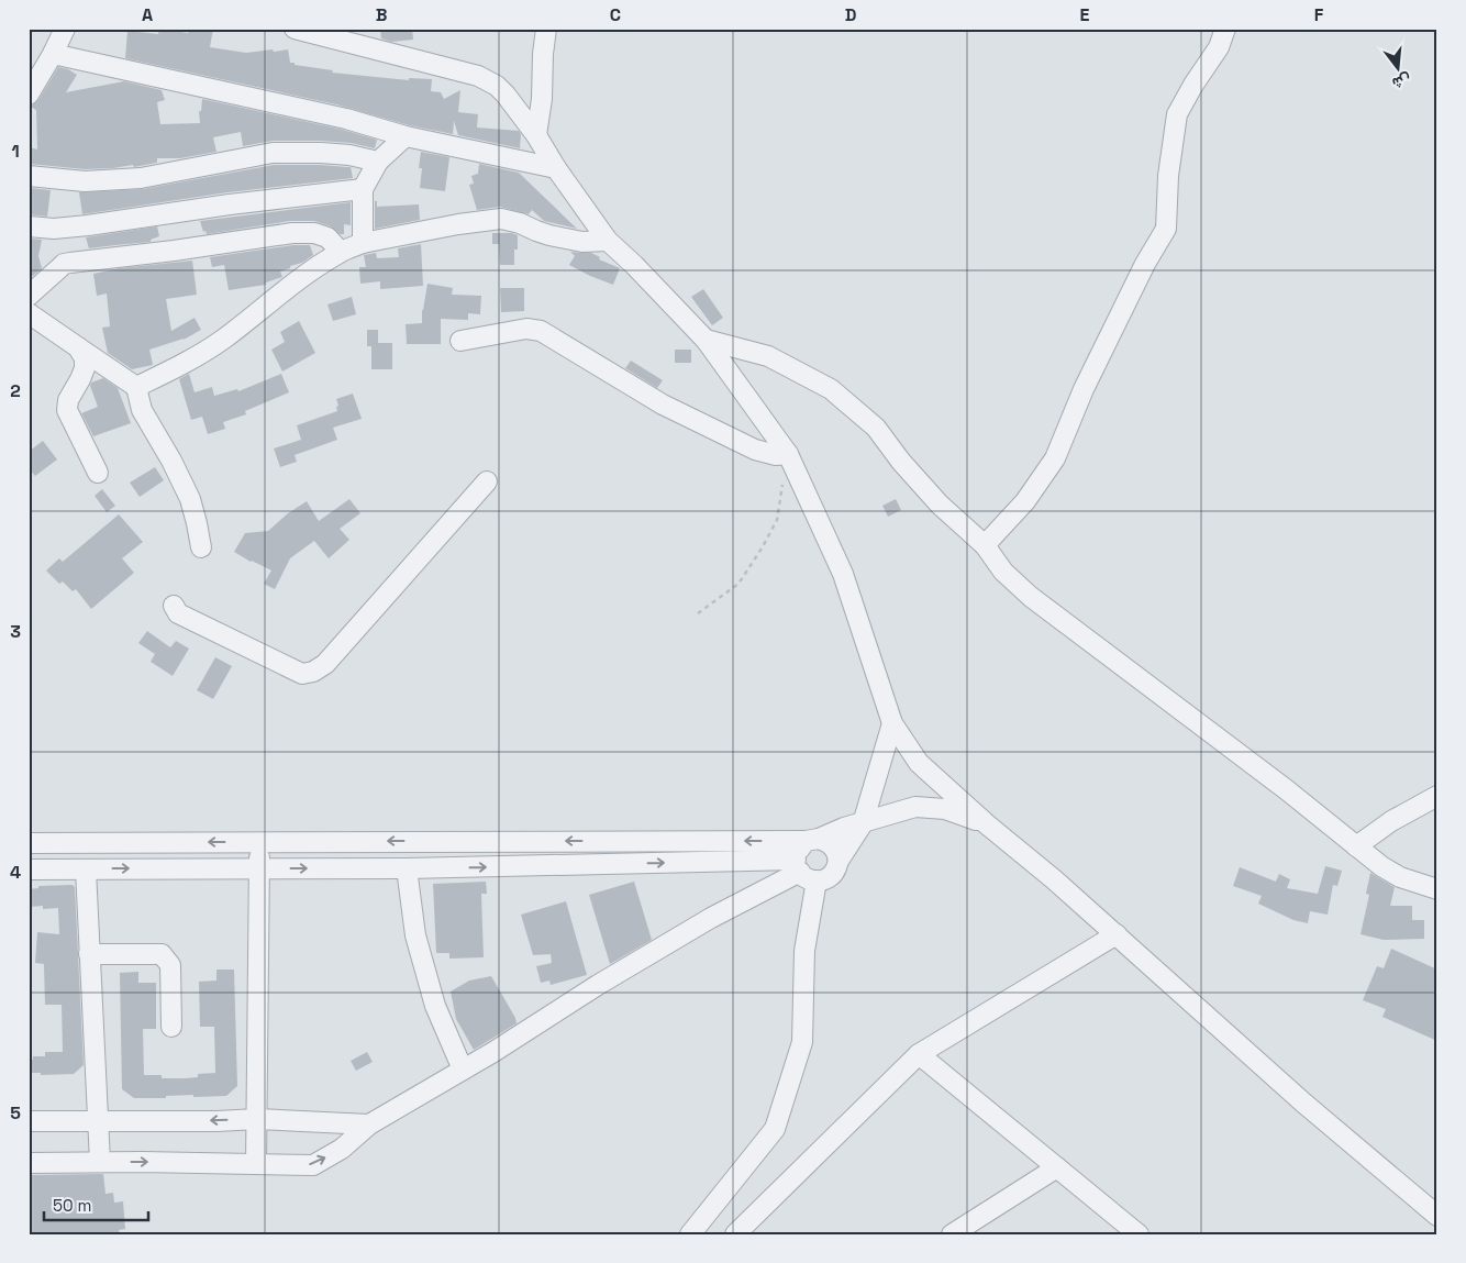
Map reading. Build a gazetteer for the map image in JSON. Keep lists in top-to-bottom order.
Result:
{
  "scale_bar": "50 m",
  "north": "bottom",
  "grid": {
    "columns": [
      "A",
      "B",
      "C",
      "D",
      "E",
      "F"
    ],
    "rows": [
      "1",
      "2",
      "3",
      "4",
      "5"
    ]
  }
}
